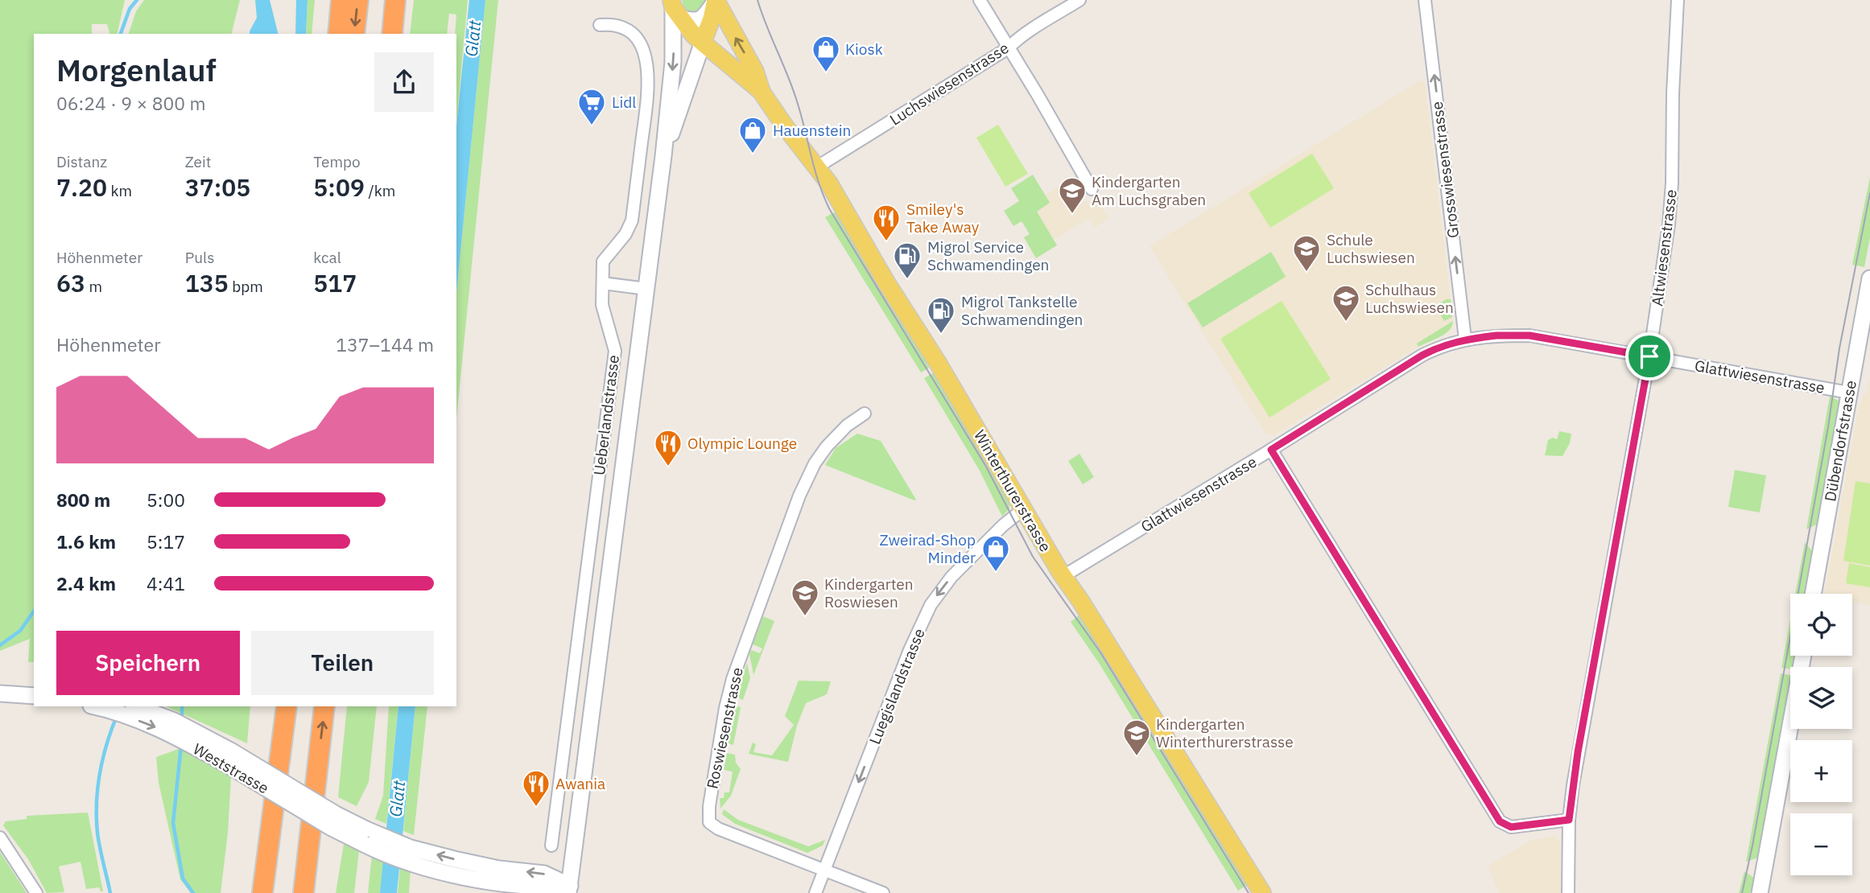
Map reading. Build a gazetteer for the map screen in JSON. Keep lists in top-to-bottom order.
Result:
{
  "streets": {
    "main road": [
      "Ueberlandstrasse",
      "Dübendorfstrasse",
      "Winterthurerstrasse",
      "Weststrasse"
    ],
    "street": [
      "Luchswiesenstrasse",
      "Grosswiesenstrasse",
      "Altwiesenstrasse",
      "Glattwiesenstrasse",
      "Luegislandstrasse",
      "Roswiesenstrasse"
    ]
  },
  "crossings": [
    ["Luchswiesenstrasse", "Winterthurerstrasse"],
    ["Grosswiesenstrasse", "Glattwiesenstrasse"],
    ["Altwiesenstrasse", "Glattwiesenstrasse"],
    ["Glattwiesenstrasse", "Dübendorfstrasse"],
    ["Glattwiesenstrasse", "Winterthurerstrasse"],
    ["Ueberlandstrasse", "Winterthurerstrasse"],
    ["Winterthurerstrasse", "Luegislandstrasse"],
    ["Luegislandstrasse", "Roswiesenstrasse"]
  ],
  "one_way": ["Grosswiesenstrasse", "Luegislandstrasse"],
  "water": ["Glatt"],
  "places": {
    "shop": ["Kiosk", "Hauenstein", "Zweirad-Shop Minder"],
    "supermarket": ["Lidl"],
    "school or university": [
      "Kindergarten Am Luchsgraben",
      "Schule Luchswiesen",
      "Schulhaus Luchswiesen",
      "Kindergarten Roswiesen",
      "Kindergarten Winterthurerstrasse"
    ],
    "restaurant": ["Smiley's Take Away", "Olympic Lounge", "Awania"],
    "fuel station": ["Migrol Service Schwamendingen", "Migrol Tankstelle Schwamendingen"]
  },
  "page": {
    "heading": ["Morgenlauf", "06:24 · 9 × 800 m"],
    "stats": [
      ["Distanz", "7.20 km"],
      ["Zeit", "37:05"],
      ["Tempo", "5:09 /km"],
      ["Höhenmeter", "63 m"],
      ["Puls", "135 bpm"],
      ["kcal", "517"]
    ],
    "chart": ["Höhenmeter", "137–144 m"],
    "list": [
      {
        "name": "800 m",
        "note": "5:00"
      },
      {
        "name": "1.6 km",
        "note": "5:17"
      },
      {
        "name": "2.4 km",
        "note": "4:41"
      }
    ],
    "map_buttons": ["+", "−"],
    "buttons": ["Speichern", "Teilen"]
  }
}
